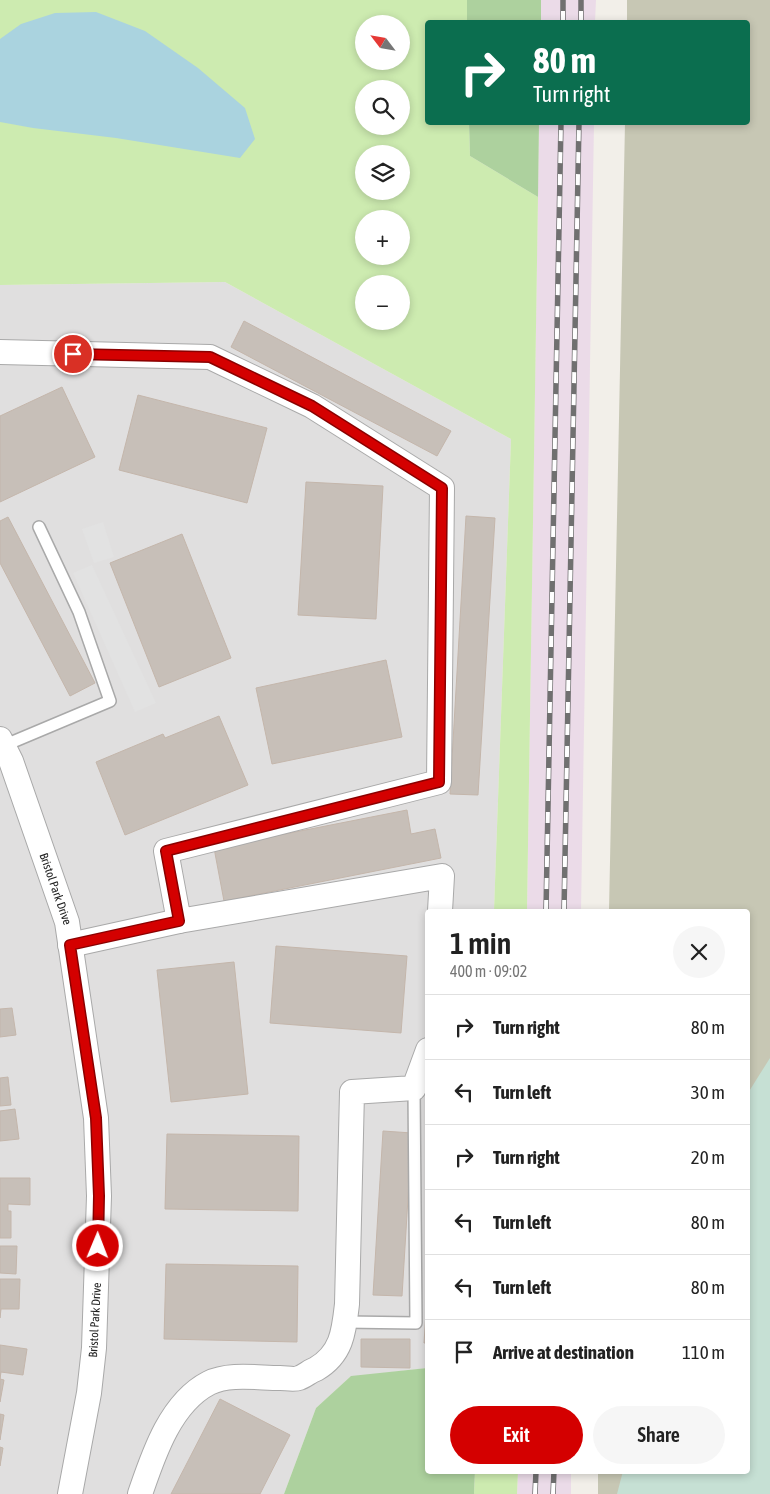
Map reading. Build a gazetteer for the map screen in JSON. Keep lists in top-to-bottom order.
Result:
{
  "streets": {
    "street": ["Bristol Park Drive"]
  },
  "north": "top left",
  "page": {
    "map_buttons": ["+", "−"],
    "turn": ["80 m", "Turn right"],
    "heading": ["1 min", "400 m · 09:02"],
    "list": [
      {
        "name": "Turn right",
        "value": "80 m"
      },
      {
        "name": "Turn left",
        "value": "30 m"
      },
      {
        "name": "Turn right",
        "value": "20 m"
      },
      {
        "name": "Turn left",
        "value": "80 m"
      },
      {
        "name": "Turn left",
        "value": "80 m"
      },
      {
        "name": "Arrive at destination",
        "value": "110 m"
      }
    ],
    "buttons": ["Exit", "Share"]
  }
}
